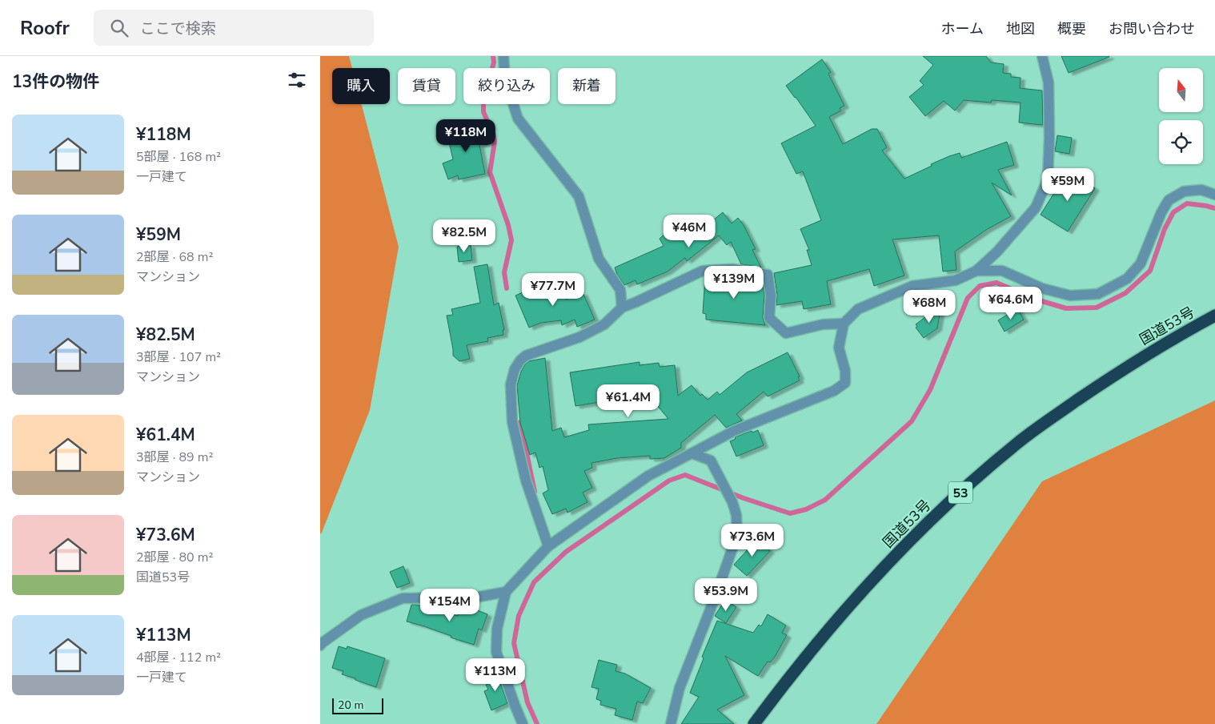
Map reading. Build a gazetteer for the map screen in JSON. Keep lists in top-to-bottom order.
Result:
{
  "streets": {
    "highway": ["国道53号", "53"]
  },
  "scale_bar": "20 m",
  "north": "top",
  "page": {
    "header": "Roofr",
    "search": "ここで検索",
    "nav": [
      "ホーム",
      "地図",
      "概要",
      "お問い合わせ"
    ],
    "heading": "13件の物件",
    "chip": [
      "購入",
      "賃貸",
      "絞り込み",
      "新着"
    ],
    "list": [
      {
        "name": "¥118M",
        "note": "5部屋 · 168 m² · 一戸建て"
      },
      {
        "name": "¥59M",
        "note": "2部屋 · 68 m² · マンション"
      },
      {
        "name": "¥82.5M",
        "note": "3部屋 · 107 m² · マンション"
      },
      {
        "name": "¥61.4M",
        "note": "3部屋 · 89 m² · マンション"
      },
      {
        "name": "¥73.6M",
        "note": "2部屋 · 80 m² · 国道53号"
      },
      {
        "name": "¥113M",
        "note": "4部屋 · 112 m² · 一戸建て"
      }
    ],
    "price": [
      "¥118M",
      "¥59M",
      "¥46M",
      "¥82.5M",
      "¥139M",
      "¥77.7M",
      "¥64.6M",
      "¥68M",
      "¥61.4M",
      "¥73.6M",
      "¥53.9M",
      "¥154M",
      "¥113M"
    ],
    "scale": "20 m"
  }
}
